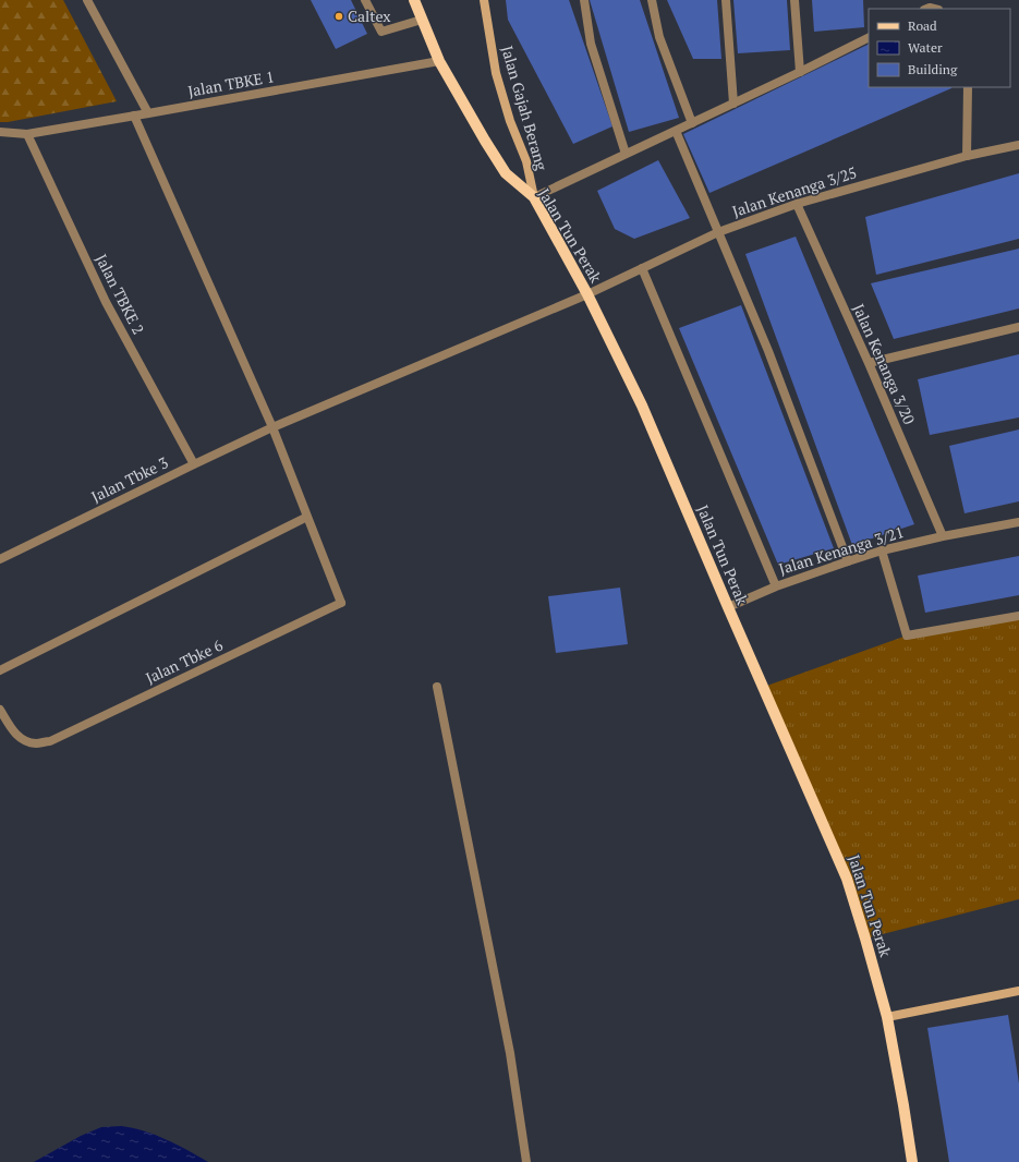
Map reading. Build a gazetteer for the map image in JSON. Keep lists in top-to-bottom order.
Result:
{
  "streets": {
    "main road": ["Jalan Tun Perak"],
    "street": [
      "Jalan TBKE 1",
      "Jalan Gajah Berang",
      "Jalan Kenanga 3/25",
      "Jalan TBKE 2",
      "Jalan Kenanga 3/20",
      "Jalan Tbke 3",
      "Jalan Kenanga 3/21",
      "Jalan Tbke 6"
    ]
  },
  "crossings": [
    ["Jalan TBKE 1", "Jalan Tun Perak"],
    ["Jalan TBKE 1", "Jalan TBKE 2"],
    ["Jalan Gajah Berang", "Jalan Tun Perak"],
    ["Jalan Kenanga 3/25", "Jalan Tun Perak"],
    ["Jalan Kenanga 3/25", "Jalan Kenanga 3/20"],
    ["Jalan Kenanga 3/25", "Jalan Tbke 3"],
    ["Jalan Tun Perak", "Jalan Kenanga 3/21"],
    ["Jalan TBKE 2", "Jalan Tbke 3"],
    ["Jalan Kenanga 3/20", "Jalan Kenanga 3/21"]
  ],
  "places": ["Caltex"],
  "legend": ["Road", "Water", "Building"]
}
